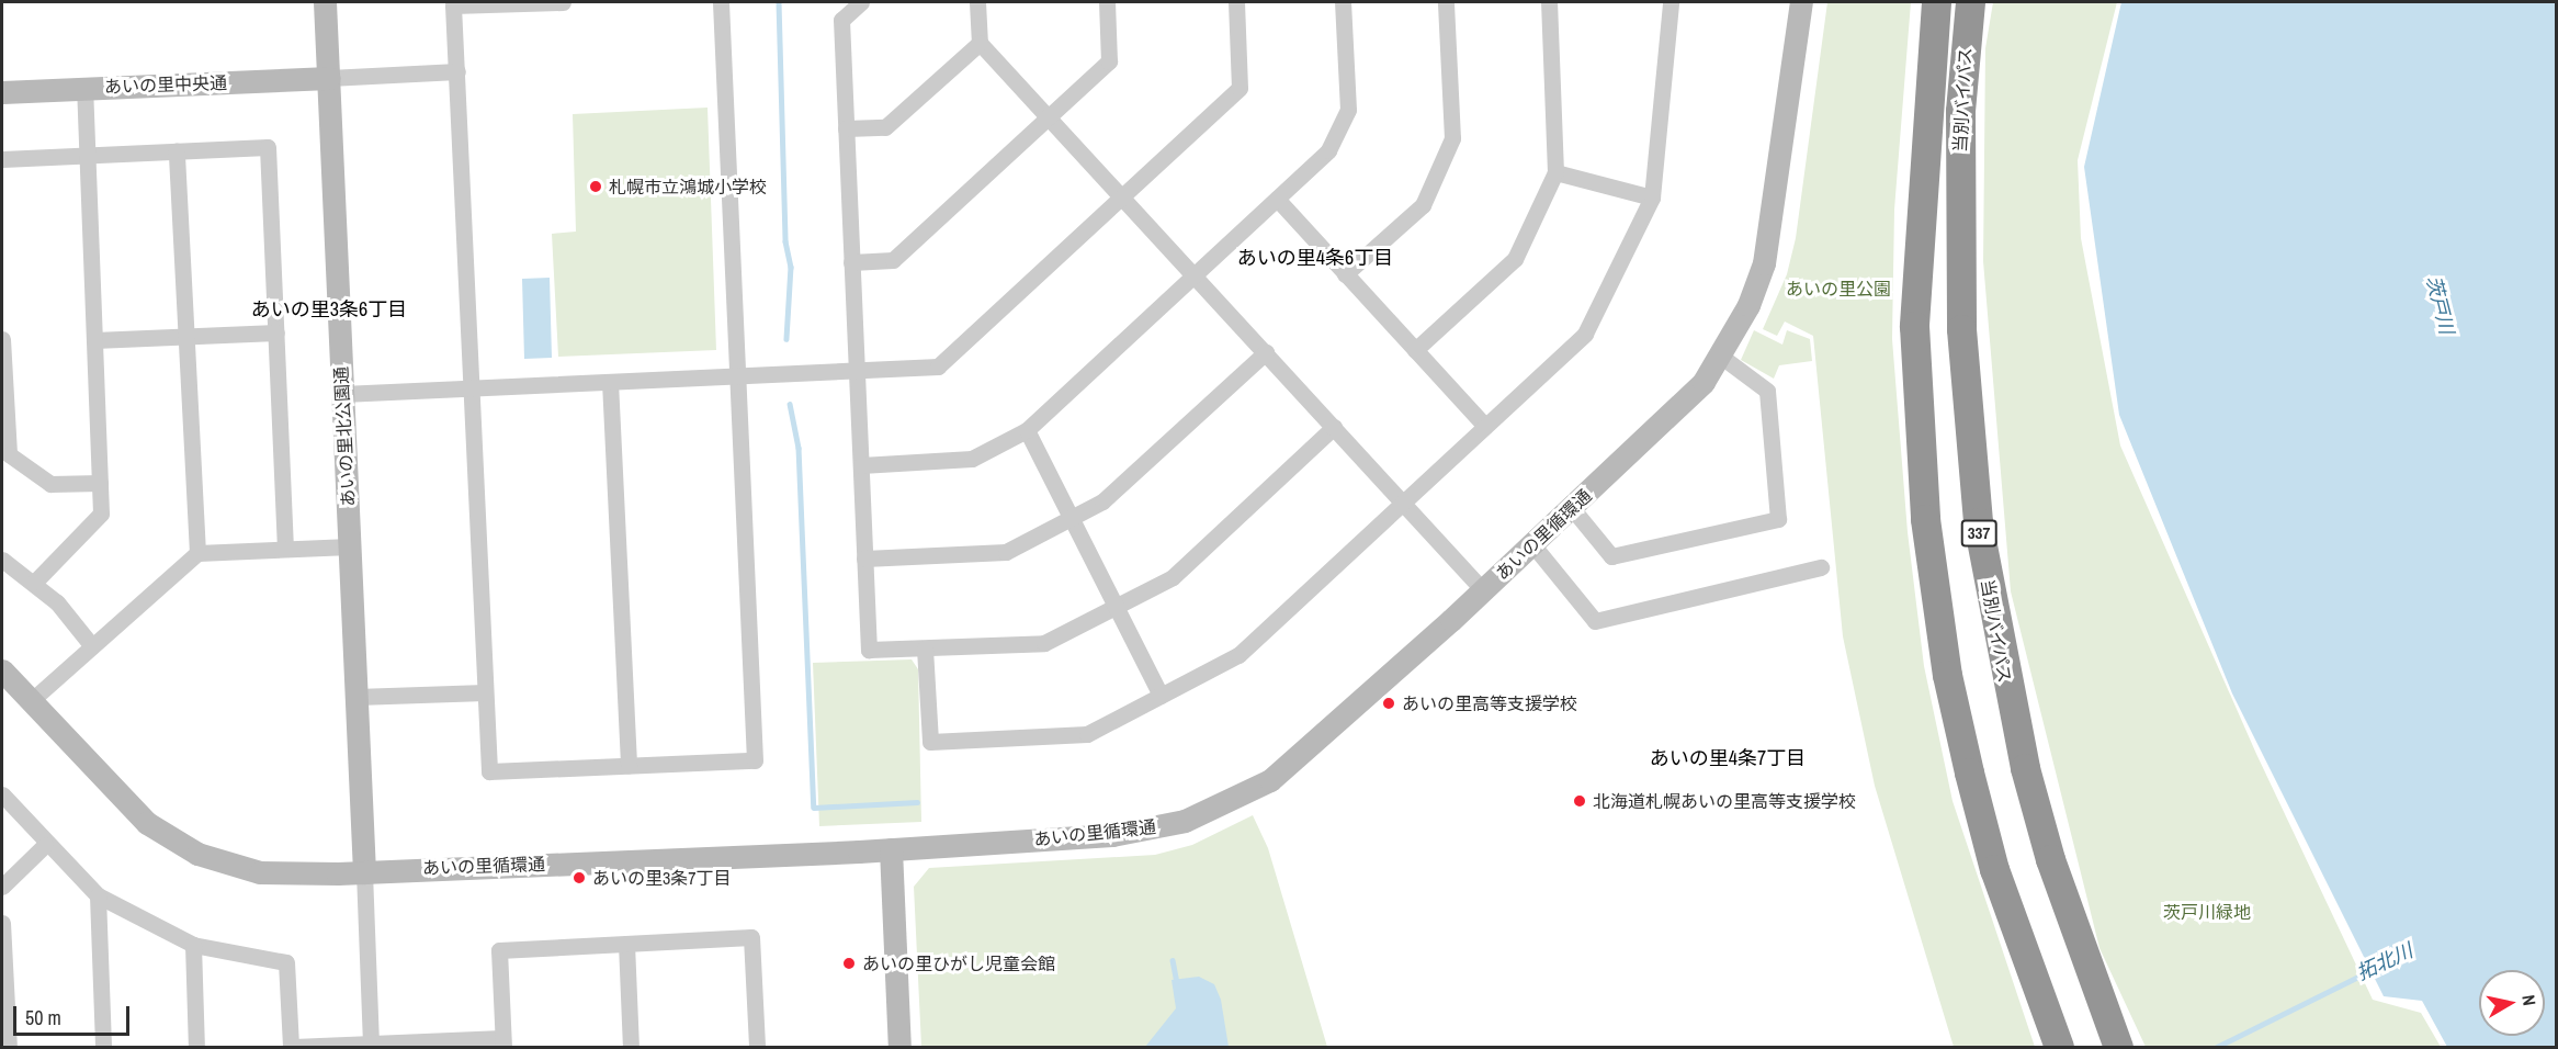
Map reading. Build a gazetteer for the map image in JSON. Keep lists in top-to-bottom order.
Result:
{
  "streets": {
    "highway": ["当別バイパス", "337"],
    "street": ["あいの里中央通", "あいの里北公園通", "あいの里循環通"]
  },
  "crossings": [
    ["あいの里中央通", "あいの里北公園通"],
    ["あいの里北公園通", "あいの里循環通"]
  ],
  "districts": ["あいの里4条6丁目", "あいの里3条6丁目", "あいの里4条7丁目"],
  "water": ["茨戸川", "拓北川"],
  "parks": ["あいの里公園", "茨戸川緑地"],
  "places": [
    "札幌市立鴻城小学校",
    "あいの里高等支援学校",
    "北海道札幌あいの里高等支援学校",
    "あいの里3条7丁目",
    "あいの里ひがし児童会館"
  ],
  "scale_bar": "50 m",
  "north": "right"
}
